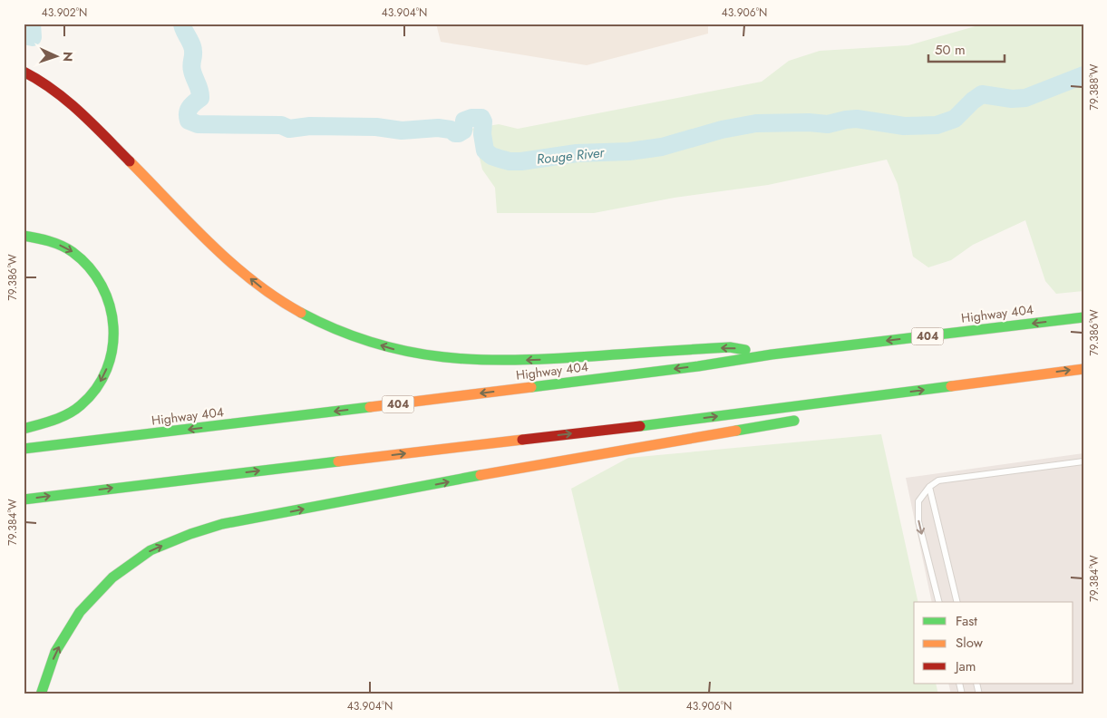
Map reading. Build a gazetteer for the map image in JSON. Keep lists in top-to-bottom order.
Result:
{
  "streets": {
    "highway": ["Highway 404", "404"]
  },
  "water": ["Rouge River"],
  "legend": ["Fast", "Slow", "Jam"],
  "scale_bar": "50 m",
  "north": "right",
  "coordinates": [
    "43.902°N",
    "43.904°N",
    "43.906°N",
    "79.388°W",
    "79.386°W",
    "79.384°W"
  ]
}
